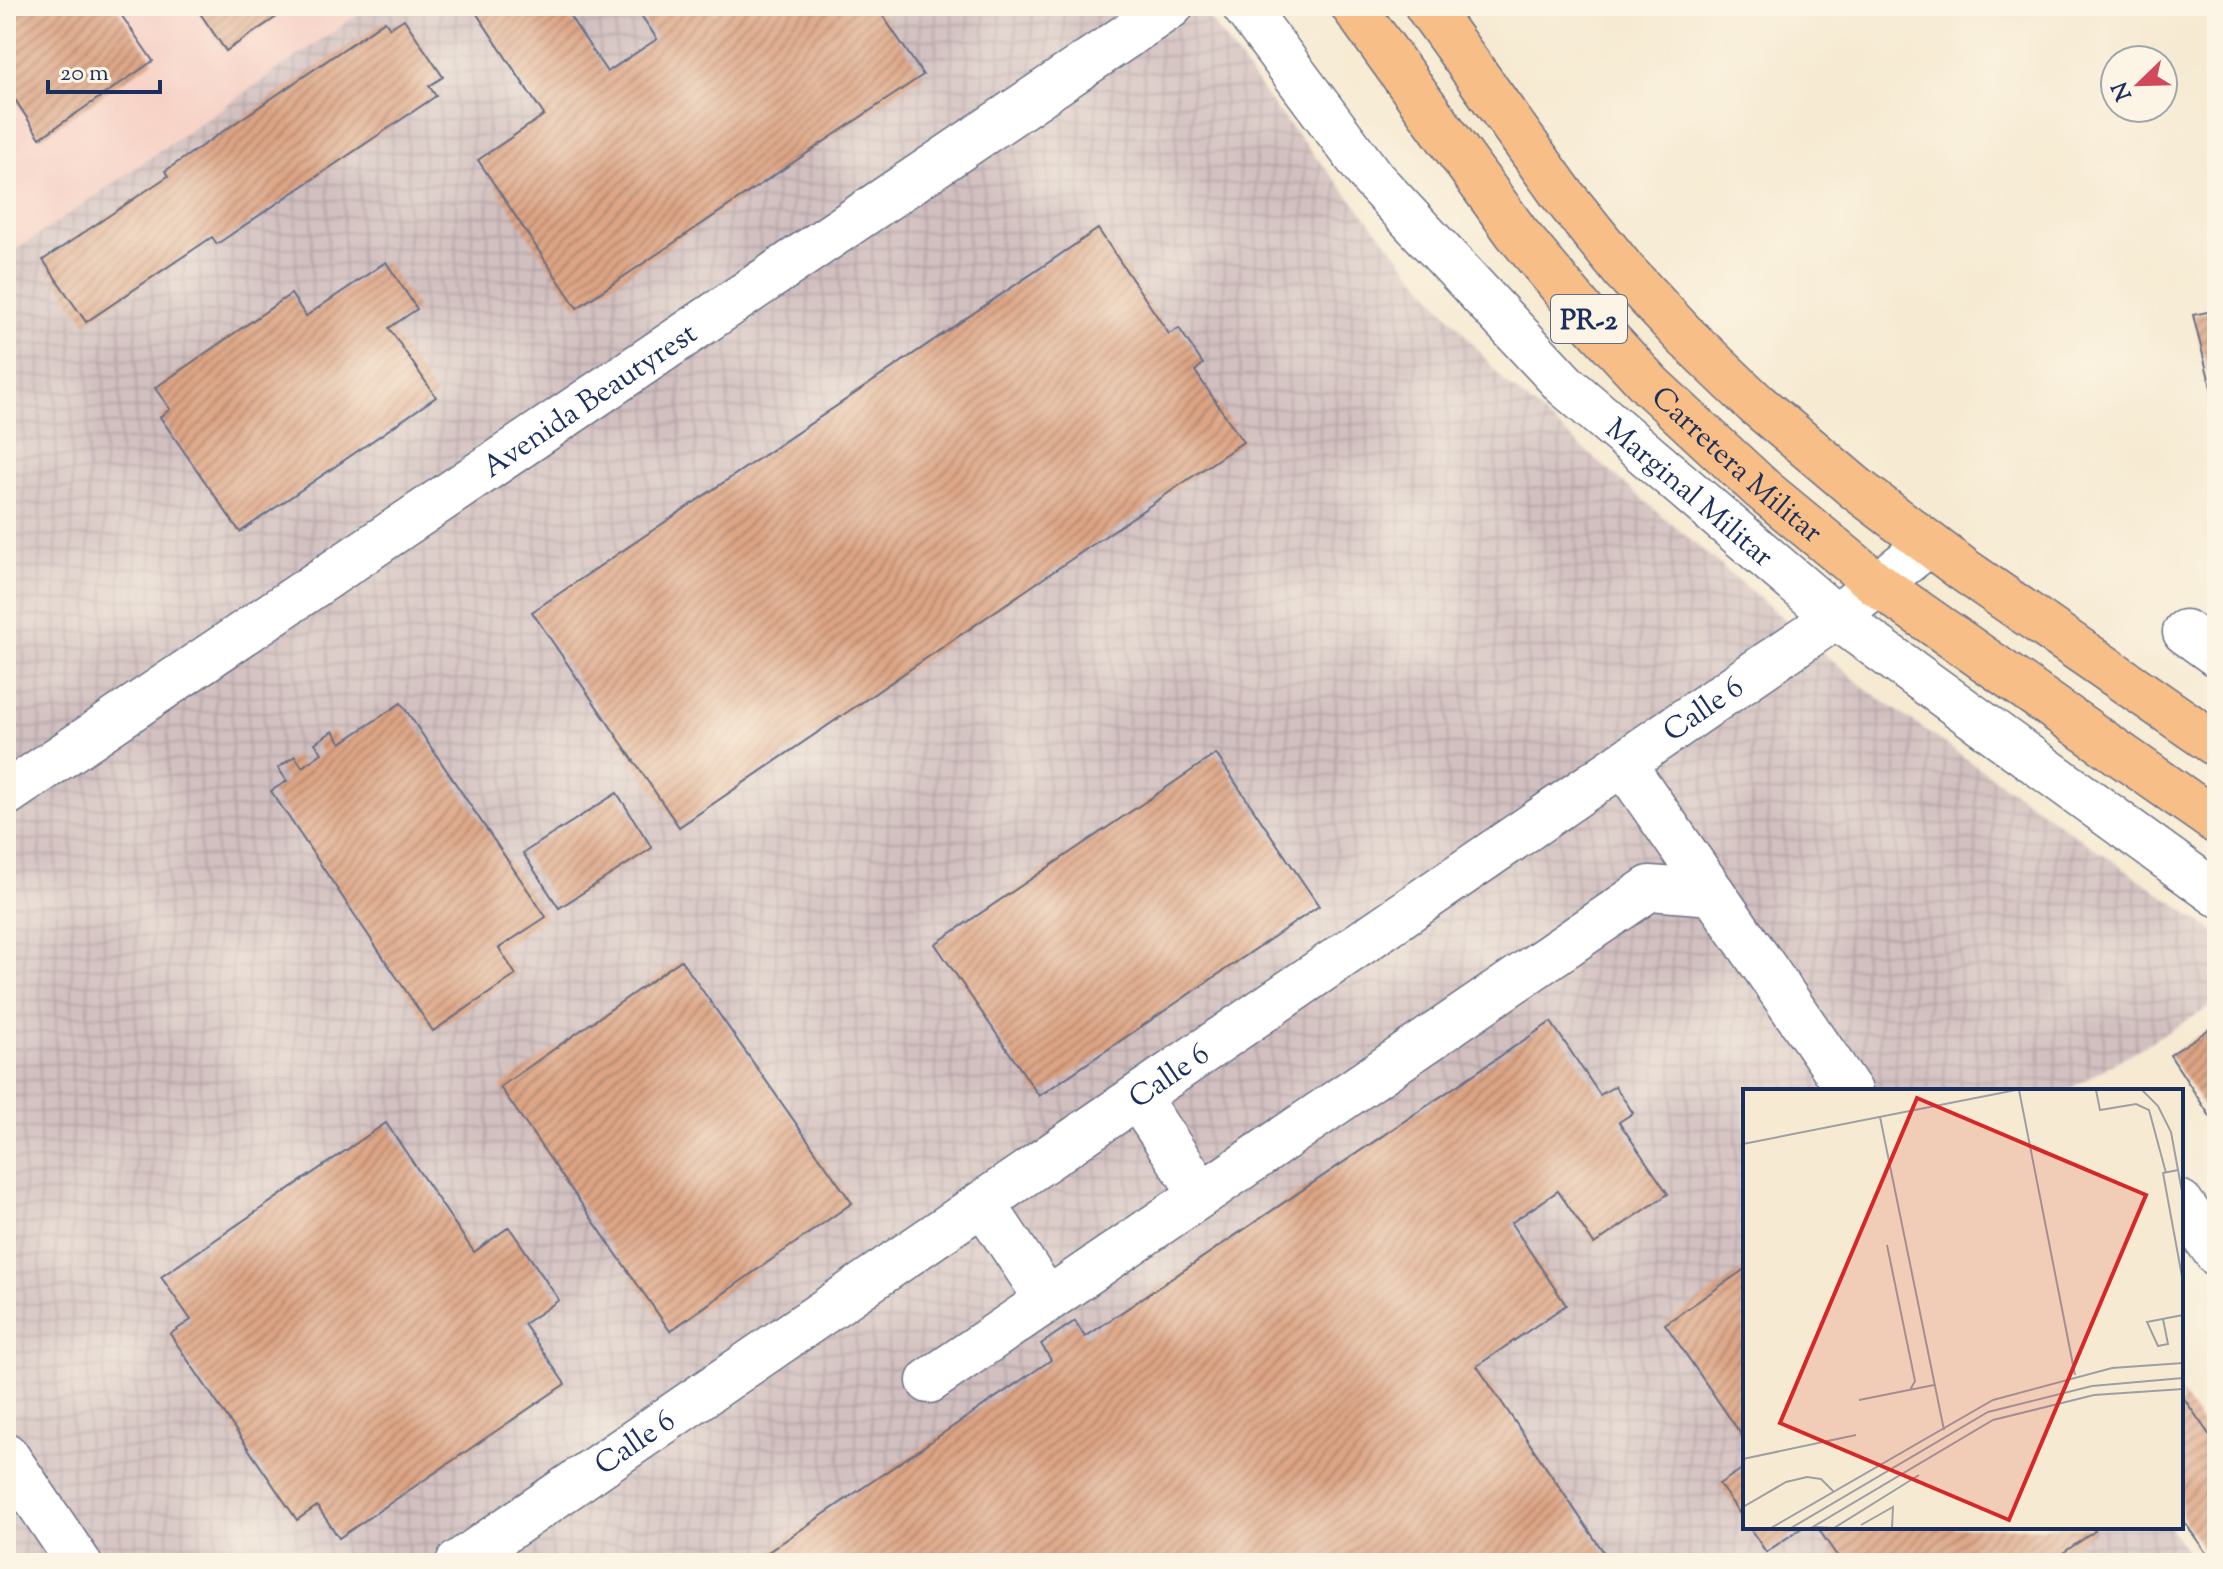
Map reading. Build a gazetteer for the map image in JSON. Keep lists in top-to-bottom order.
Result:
{
  "streets": {
    "main road": ["PR-2", "Carretera Militar"],
    "street": ["Avenida Beautyrest", "Marginal Militar", "Calle 6"]
  },
  "crossings": [
    ["Carretera Militar", "Calle 6"],
    ["Marginal Militar", "Calle 6"]
  ],
  "scale_bar": "20 m",
  "north": "bottom left"
}
